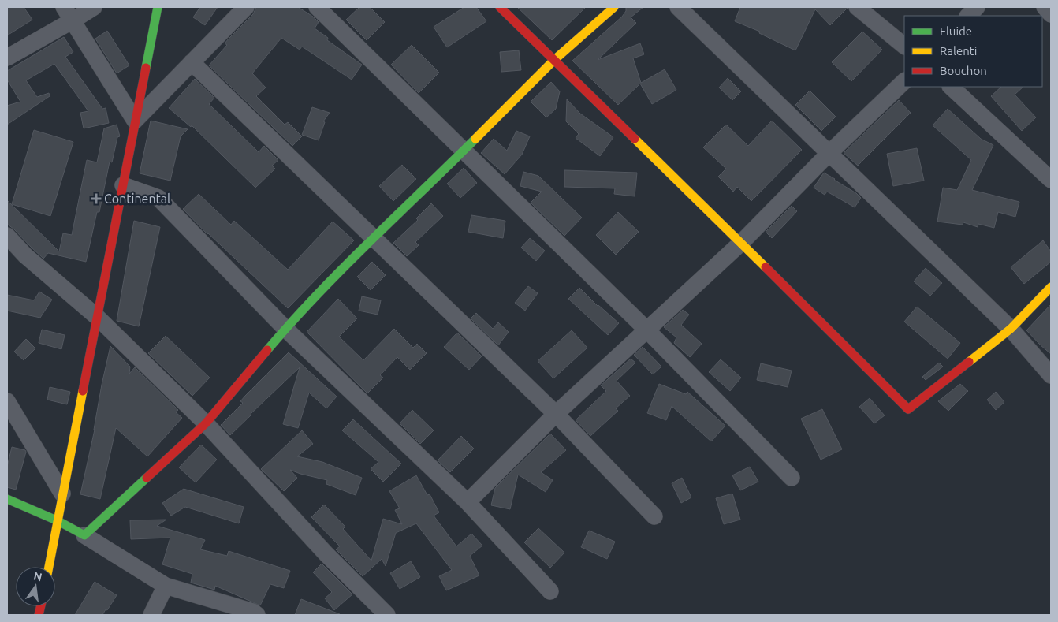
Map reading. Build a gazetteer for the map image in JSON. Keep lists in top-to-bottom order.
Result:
{
  "places": {
    "health": ["Continental"]
  },
  "legend": ["Fluide", "Ralenti", "Bouchon"],
  "north": "top"
}
